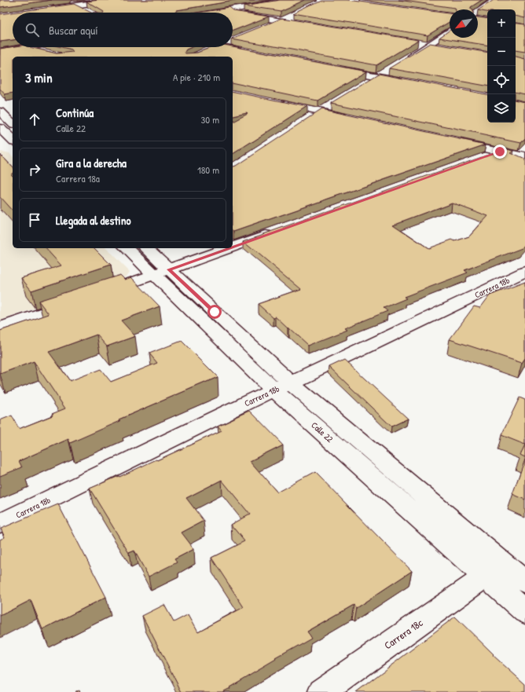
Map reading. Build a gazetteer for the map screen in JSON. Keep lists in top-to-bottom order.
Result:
{
  "streets": {
    "street": ["Carrera 18b", "Calle 22", "Carrera 18c"]
  },
  "crossings": [
    ["Carrera 18b", "Calle 22"],
    ["Calle 22", "Carrera 18c"]
  ],
  "north": "bottom left",
  "page": {
    "map_buttons": ["+", "−"],
    "search": "Buscar aquí",
    "heading": ["3 min", "A pie · 210 m"],
    "list": [
      ["Continúa", "Calle 22", "30 m"],
      ["Gira a la derecha", "Carrera 18a", "180 m"],
      "Llegada al destino"
    ]
  }
}
